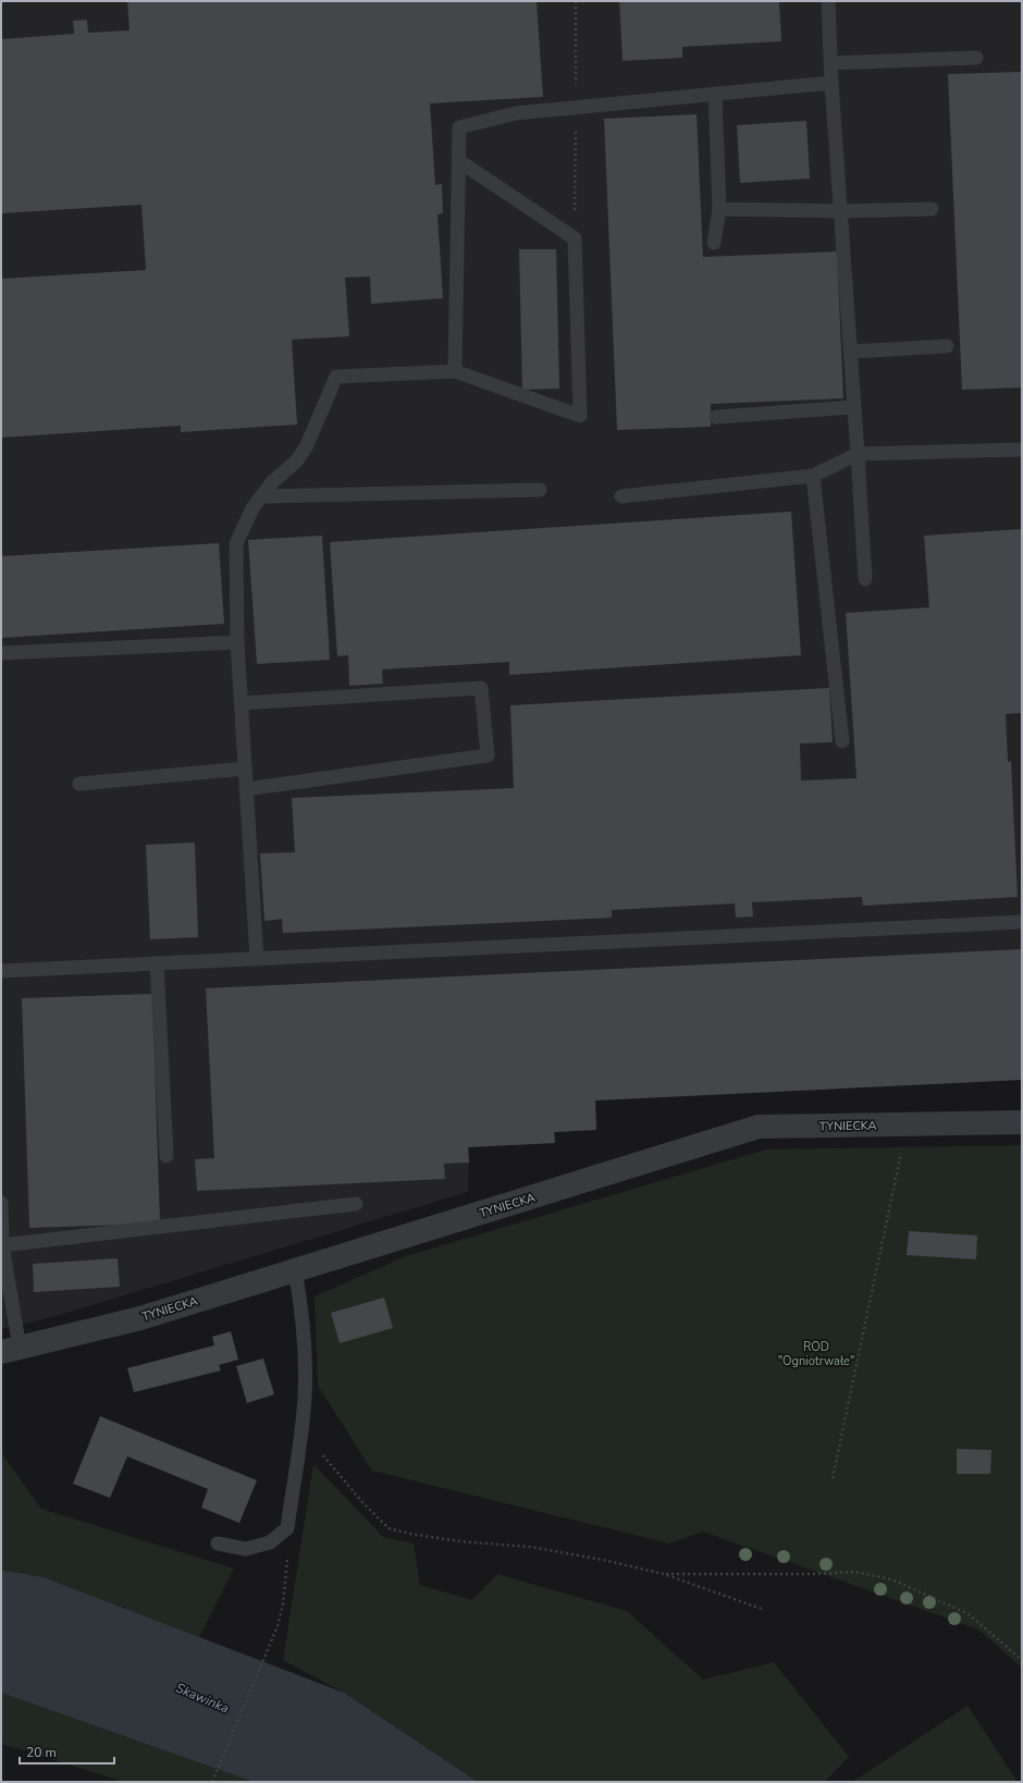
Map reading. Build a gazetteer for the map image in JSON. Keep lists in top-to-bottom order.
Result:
{
  "streets": {
    "street": ["TYNIECKA"]
  },
  "water": ["Skawinka"],
  "parks": ["ROD \"Ogniotrwałe\""],
  "scale_bar": "20 m"
}
